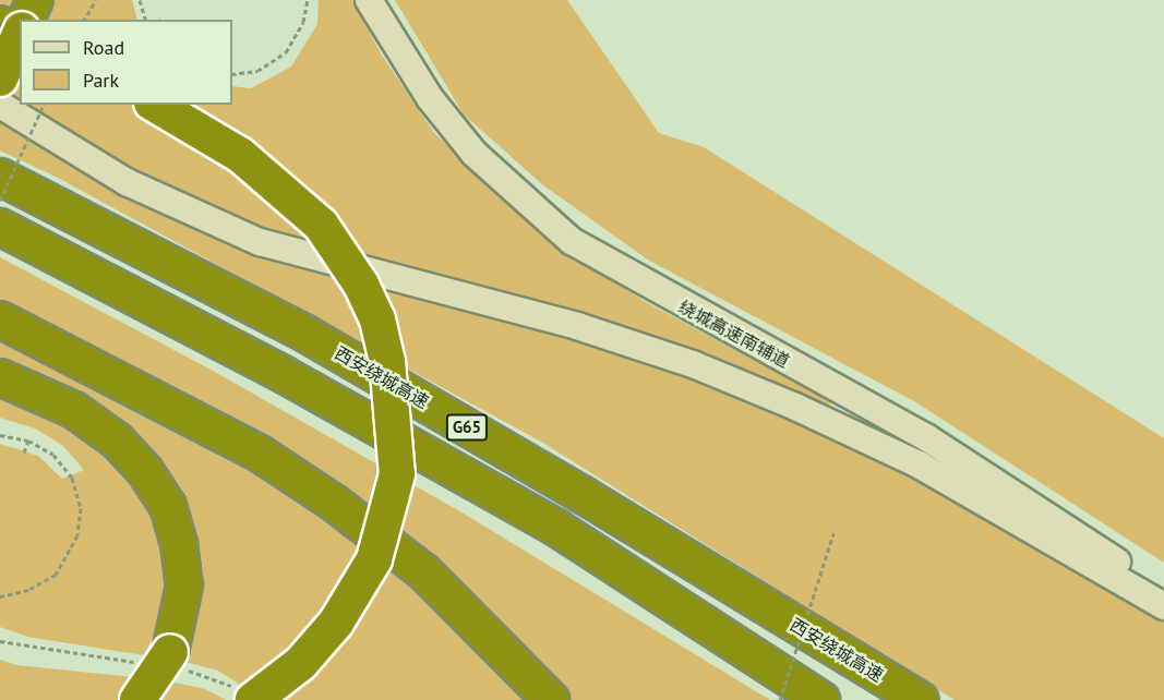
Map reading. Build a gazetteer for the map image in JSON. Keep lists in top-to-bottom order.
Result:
{
  "streets": {
    "highway": ["西安绕城高速", "G65"],
    "main road": ["绕城高速南辅道"]
  },
  "legend": ["Road", "Park"]
}
